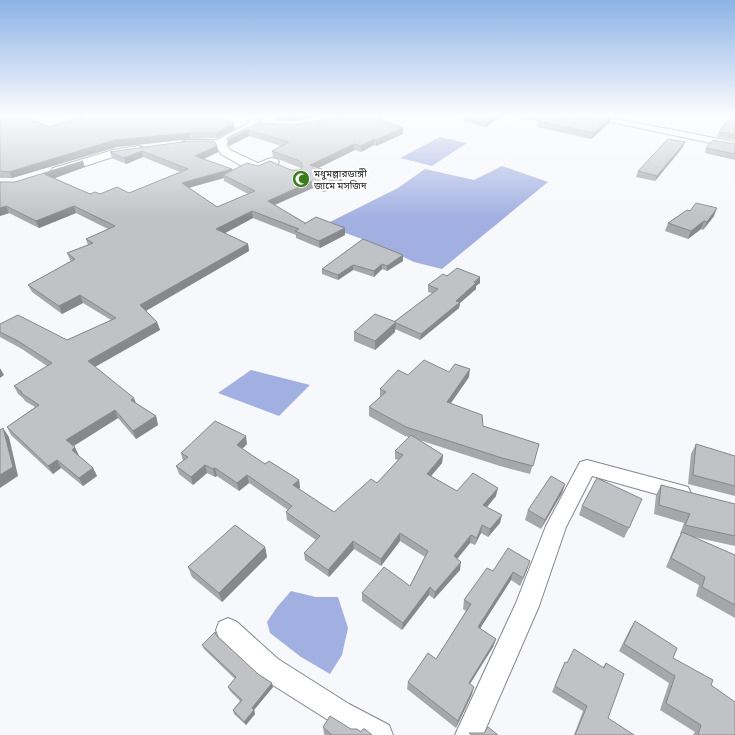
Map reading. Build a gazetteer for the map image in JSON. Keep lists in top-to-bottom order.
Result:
{
  "places": {
    "mosque": ["মধুমল্লারডাঙ্গী জামে মসজিদ"]
  }
}
